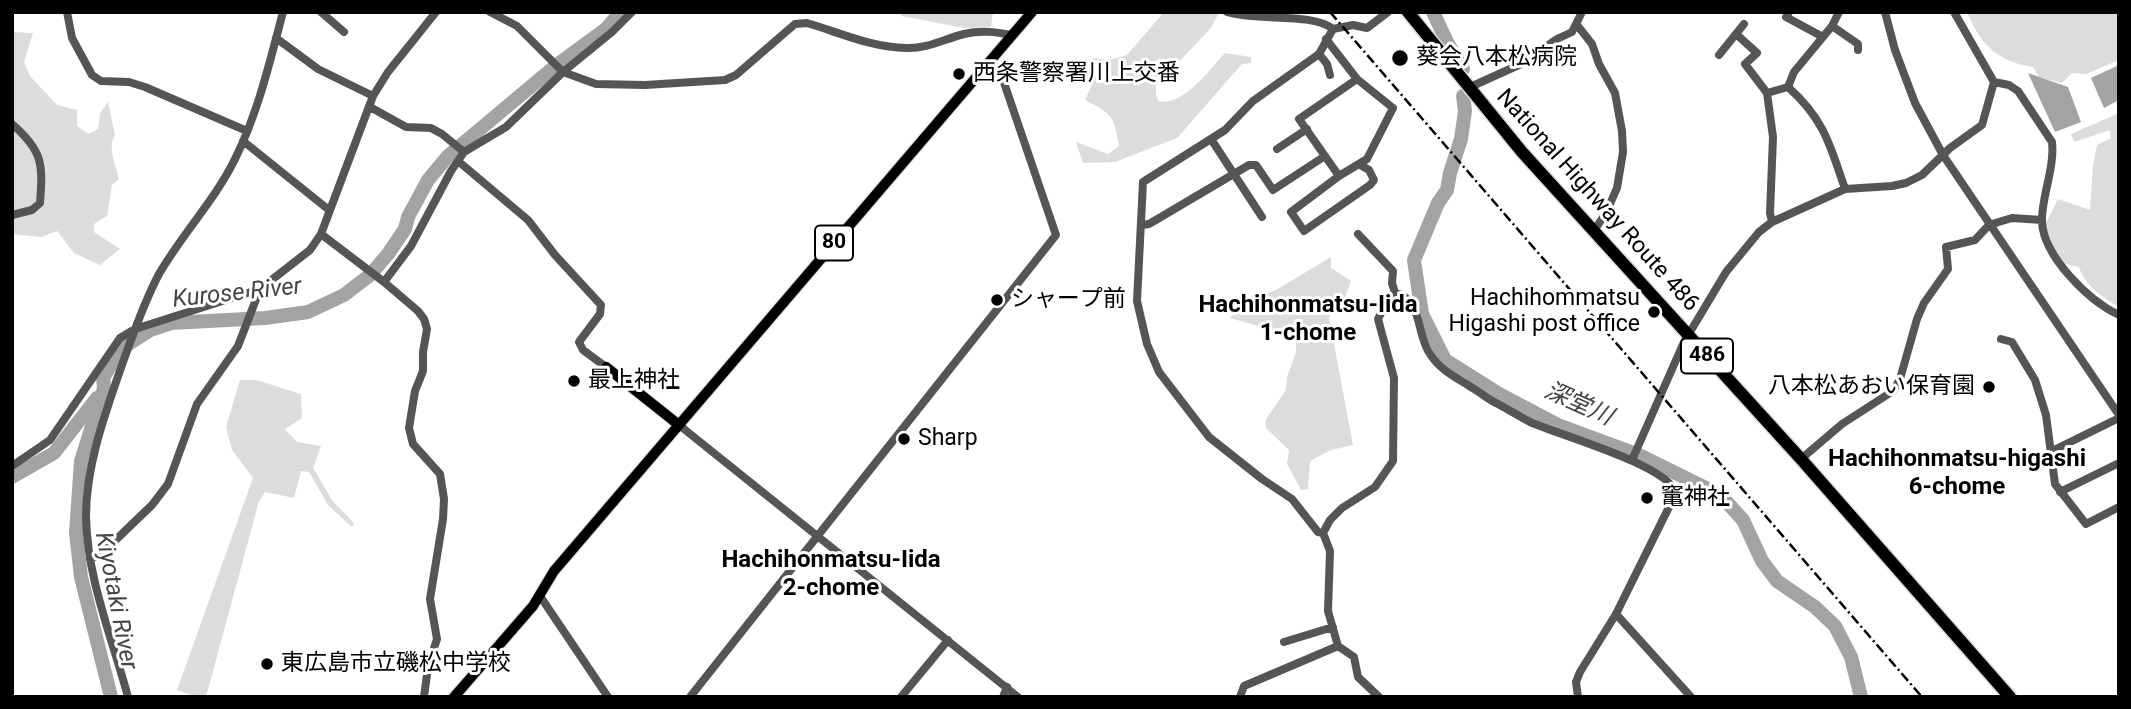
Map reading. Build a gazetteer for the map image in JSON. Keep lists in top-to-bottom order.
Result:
{
  "streets": {
    "highway": ["National Highway Route 486", "486"],
    "main road": ["80"]
  },
  "districts": ["Hachihonmatsu-Iida 1-chome", "Hachihonmatsu-higashi 6-chome", "Hachihonmatsu-Iida 2-chome"],
  "water": ["Kurose River", "深堂川", "Kiyotaki River"],
  "places": [
    "葵会八本松病院",
    "西条警察署川上交番",
    "シャープ前",
    "Hachihommatsu Higashi post office",
    "最上神社",
    "八本松あおい保育園",
    "Sharp",
    "竃神社",
    "東広島市立磯松中学校"
  ]
}
